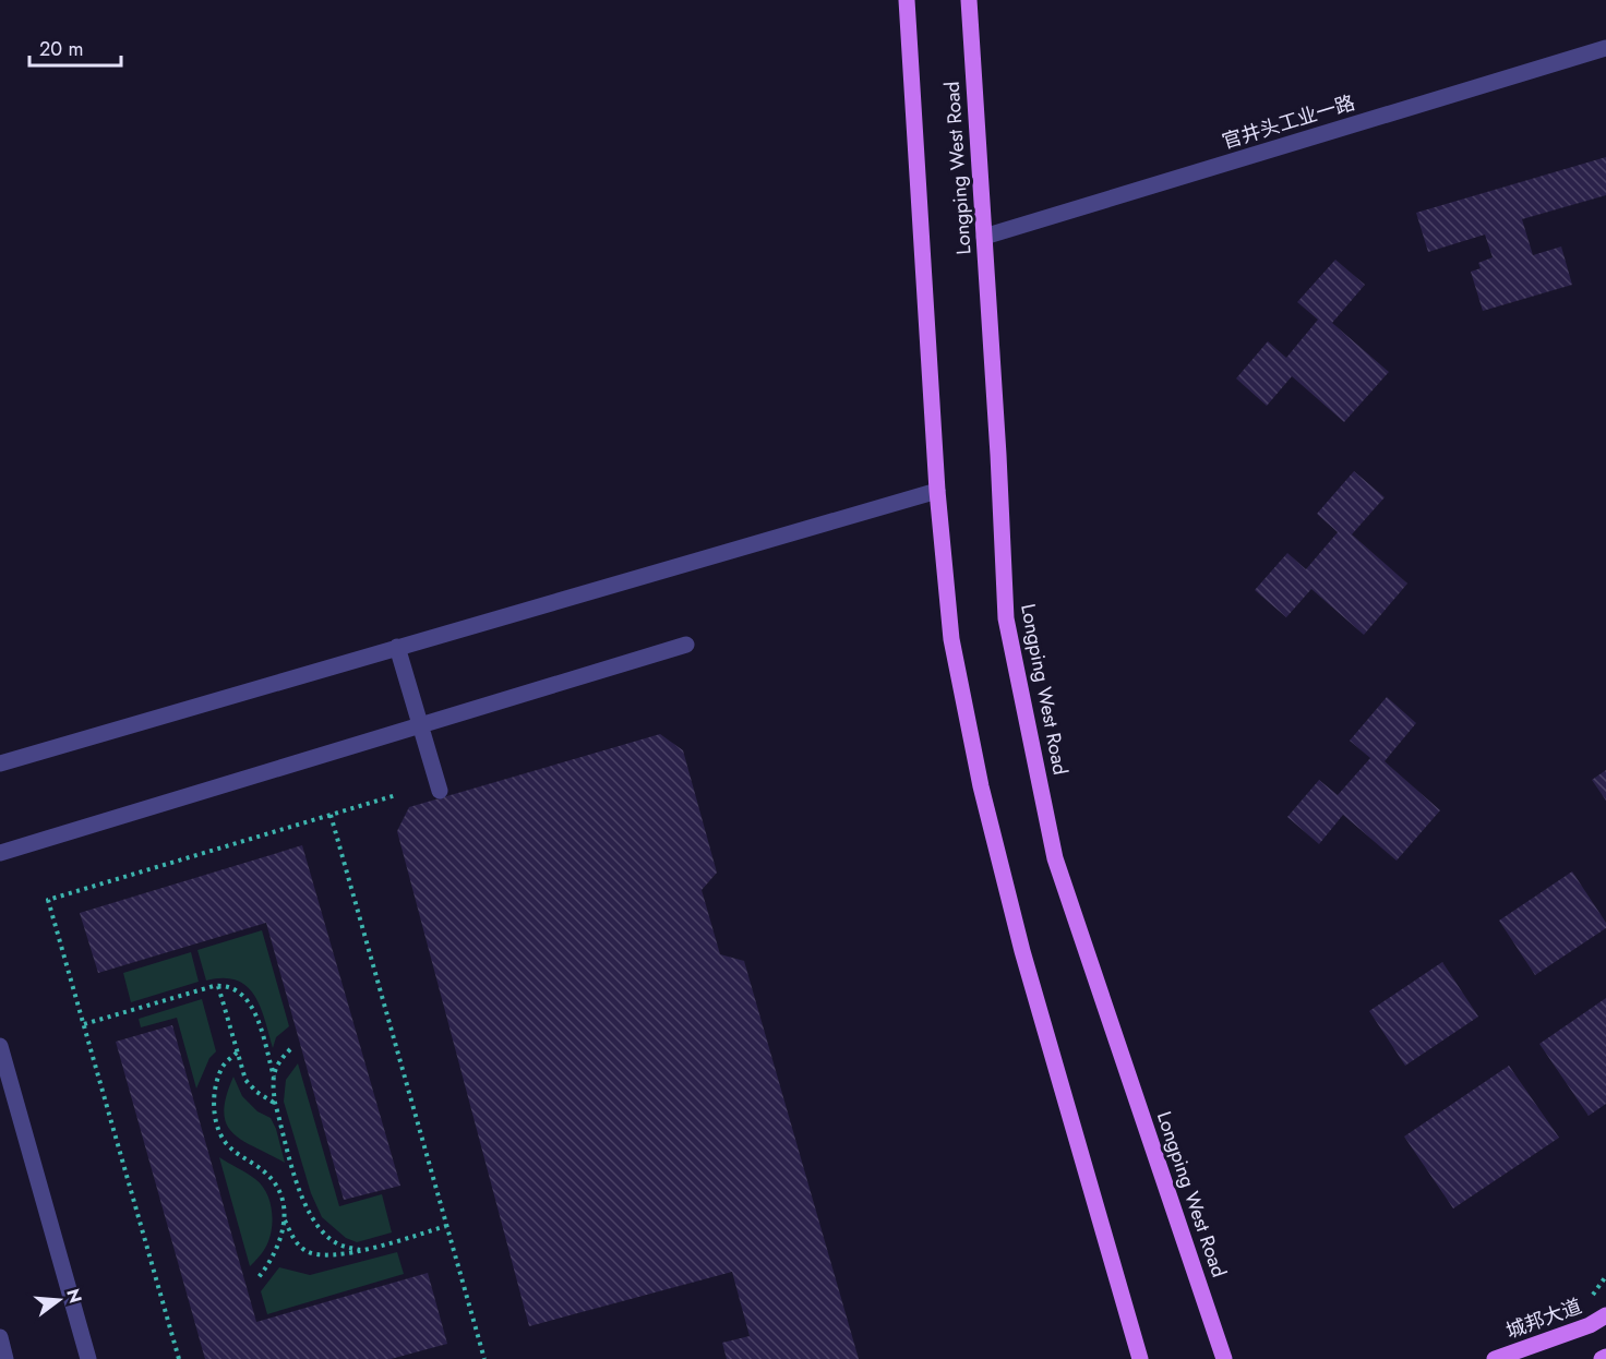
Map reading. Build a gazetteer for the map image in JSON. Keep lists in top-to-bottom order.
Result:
{
  "streets": {
    "main road": ["Longping West Road", "城邦大道"],
    "street": ["官井头工业一路"]
  },
  "crossings": [
    ["官井头工业一路", "Longping West Road"]
  ],
  "scale_bar": "20 m",
  "north": "right"
}
